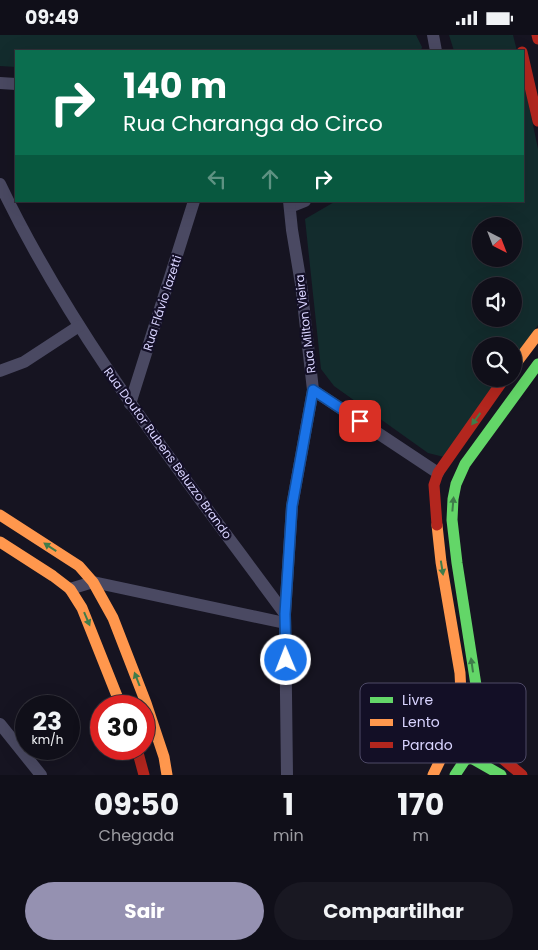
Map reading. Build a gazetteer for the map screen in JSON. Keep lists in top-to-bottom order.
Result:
{
  "streets": {
    "street": ["Rua Flávio Iazetti", "Rua Milton Vieira", "Rua Doutor Rubens Beluzzo Brando"]
  },
  "crossings": [
    ["Rua Flávio Iazetti", "Rua Doutor Rubens Beluzzo Brando"],
    ["Rua Milton Vieira", "Rua Doutor Rubens Beluzzo Brando"]
  ],
  "legend": ["Livre", "Lento", "Parado"],
  "north": "bottom right",
  "page": {
    "status": "09:49",
    "turn": ["140 m", "Rua Charanga do Circo"],
    "speed": "23 km/h",
    "limit": "30",
    "eta": [
      "09:50",
      "Chegada",
      "1",
      "min",
      "170",
      "m"
    ],
    "buttons": ["Sair", "Compartilhar"]
  }
}
